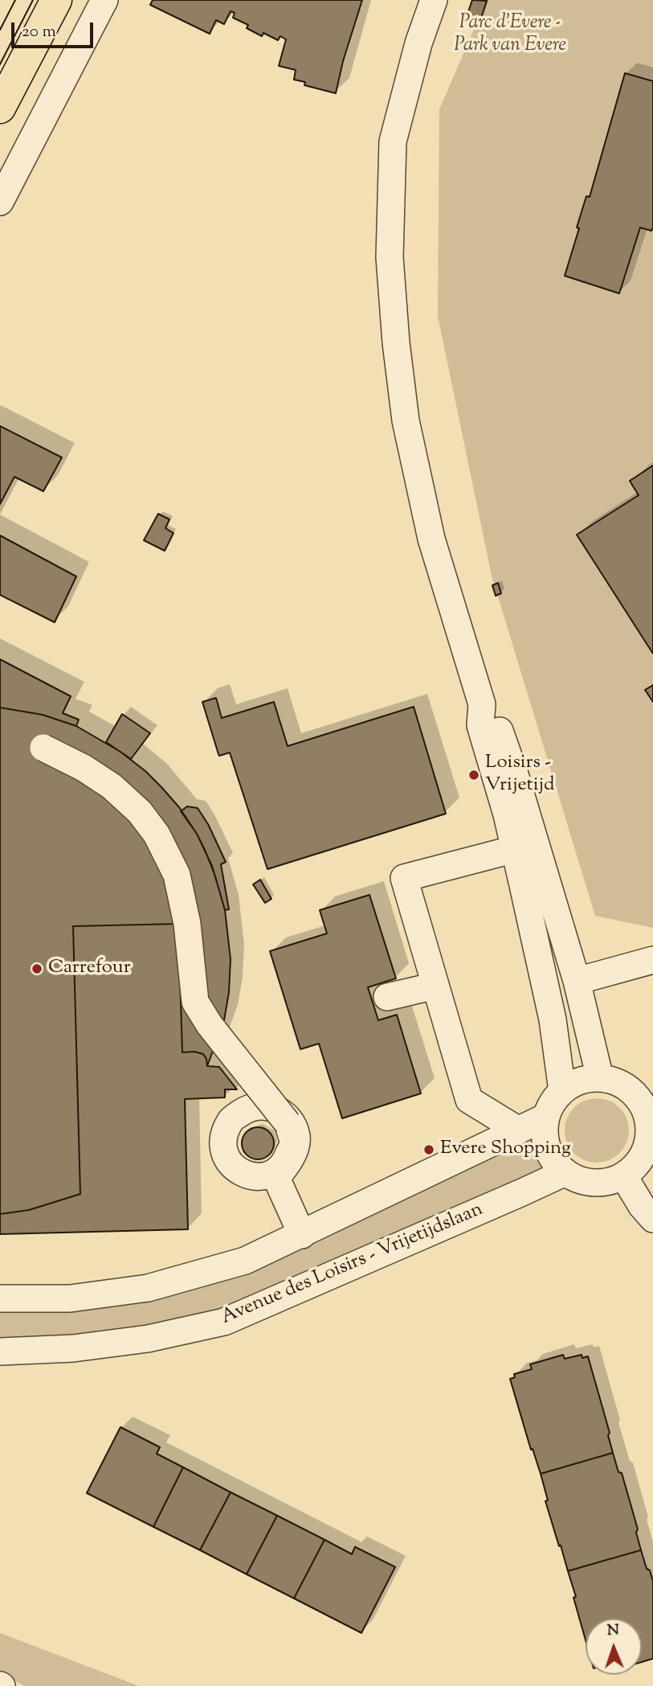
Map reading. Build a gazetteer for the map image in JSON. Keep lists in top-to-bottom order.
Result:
{
  "streets": {
    "street": ["Avenue des Loisirs - Vrijetijdslaan"]
  },
  "parks": ["Parc d'Evere - Park van Evere"],
  "places": ["Loisirs - Vrijetijd", "Carrefour", "Evere Shopping"],
  "scale_bar": "20 m",
  "north": "top"
}
